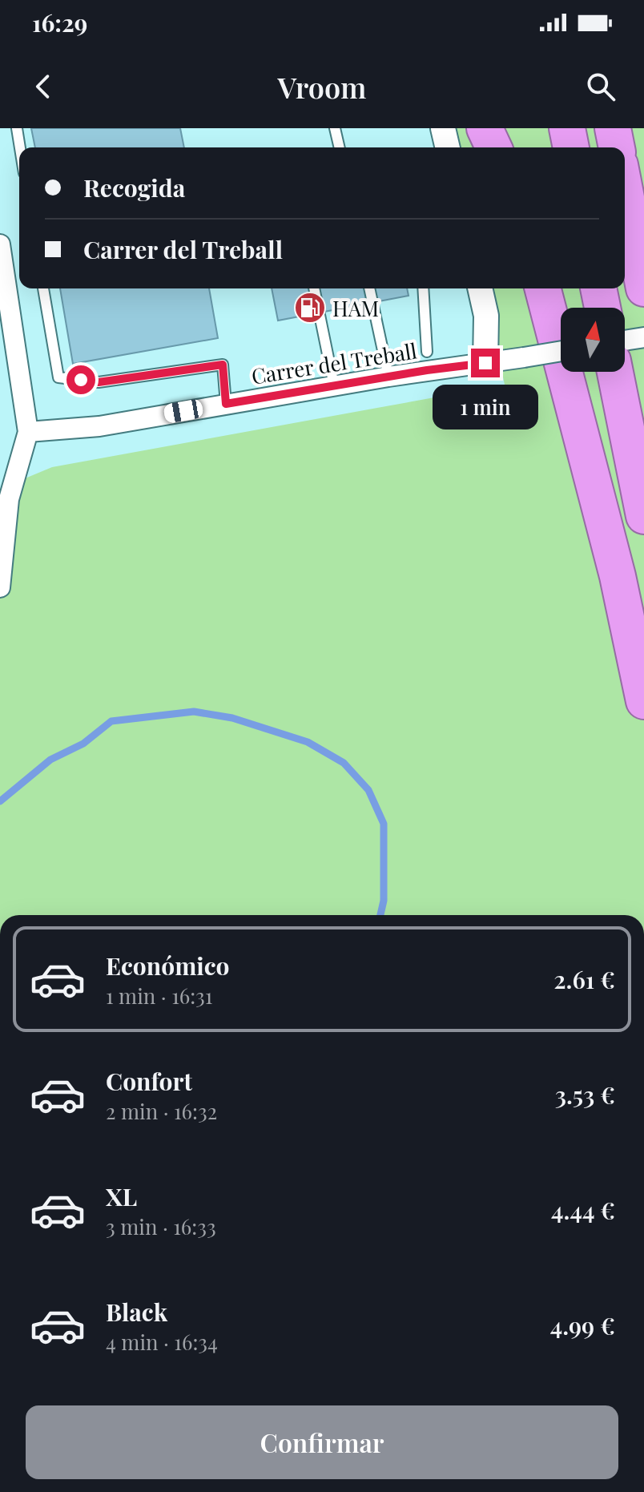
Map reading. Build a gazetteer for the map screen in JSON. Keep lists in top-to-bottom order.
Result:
{
  "streets": {
    "street": ["Carrer del Treball"]
  },
  "places": {
    "fuel station": ["HAM"]
  },
  "north": "top",
  "page": {
    "status": "16:29",
    "header": "Vroom",
    "banner": ["Recogida", "Carrer del Treball"],
    "bubble": "1 min",
    "list": [
      {
        "name": "Económico",
        "note": "1 min · 16:31",
        "value": "2.61 €"
      },
      {
        "name": "Confort",
        "note": "2 min · 16:32",
        "value": "3.53 €"
      },
      {
        "name": "XL",
        "note": "3 min · 16:33",
        "value": "4.44 €"
      },
      {
        "name": "Black",
        "note": "4 min · 16:34",
        "value": "4.99 €"
      }
    ],
    "buttons": "Confirmar"
  }
}
